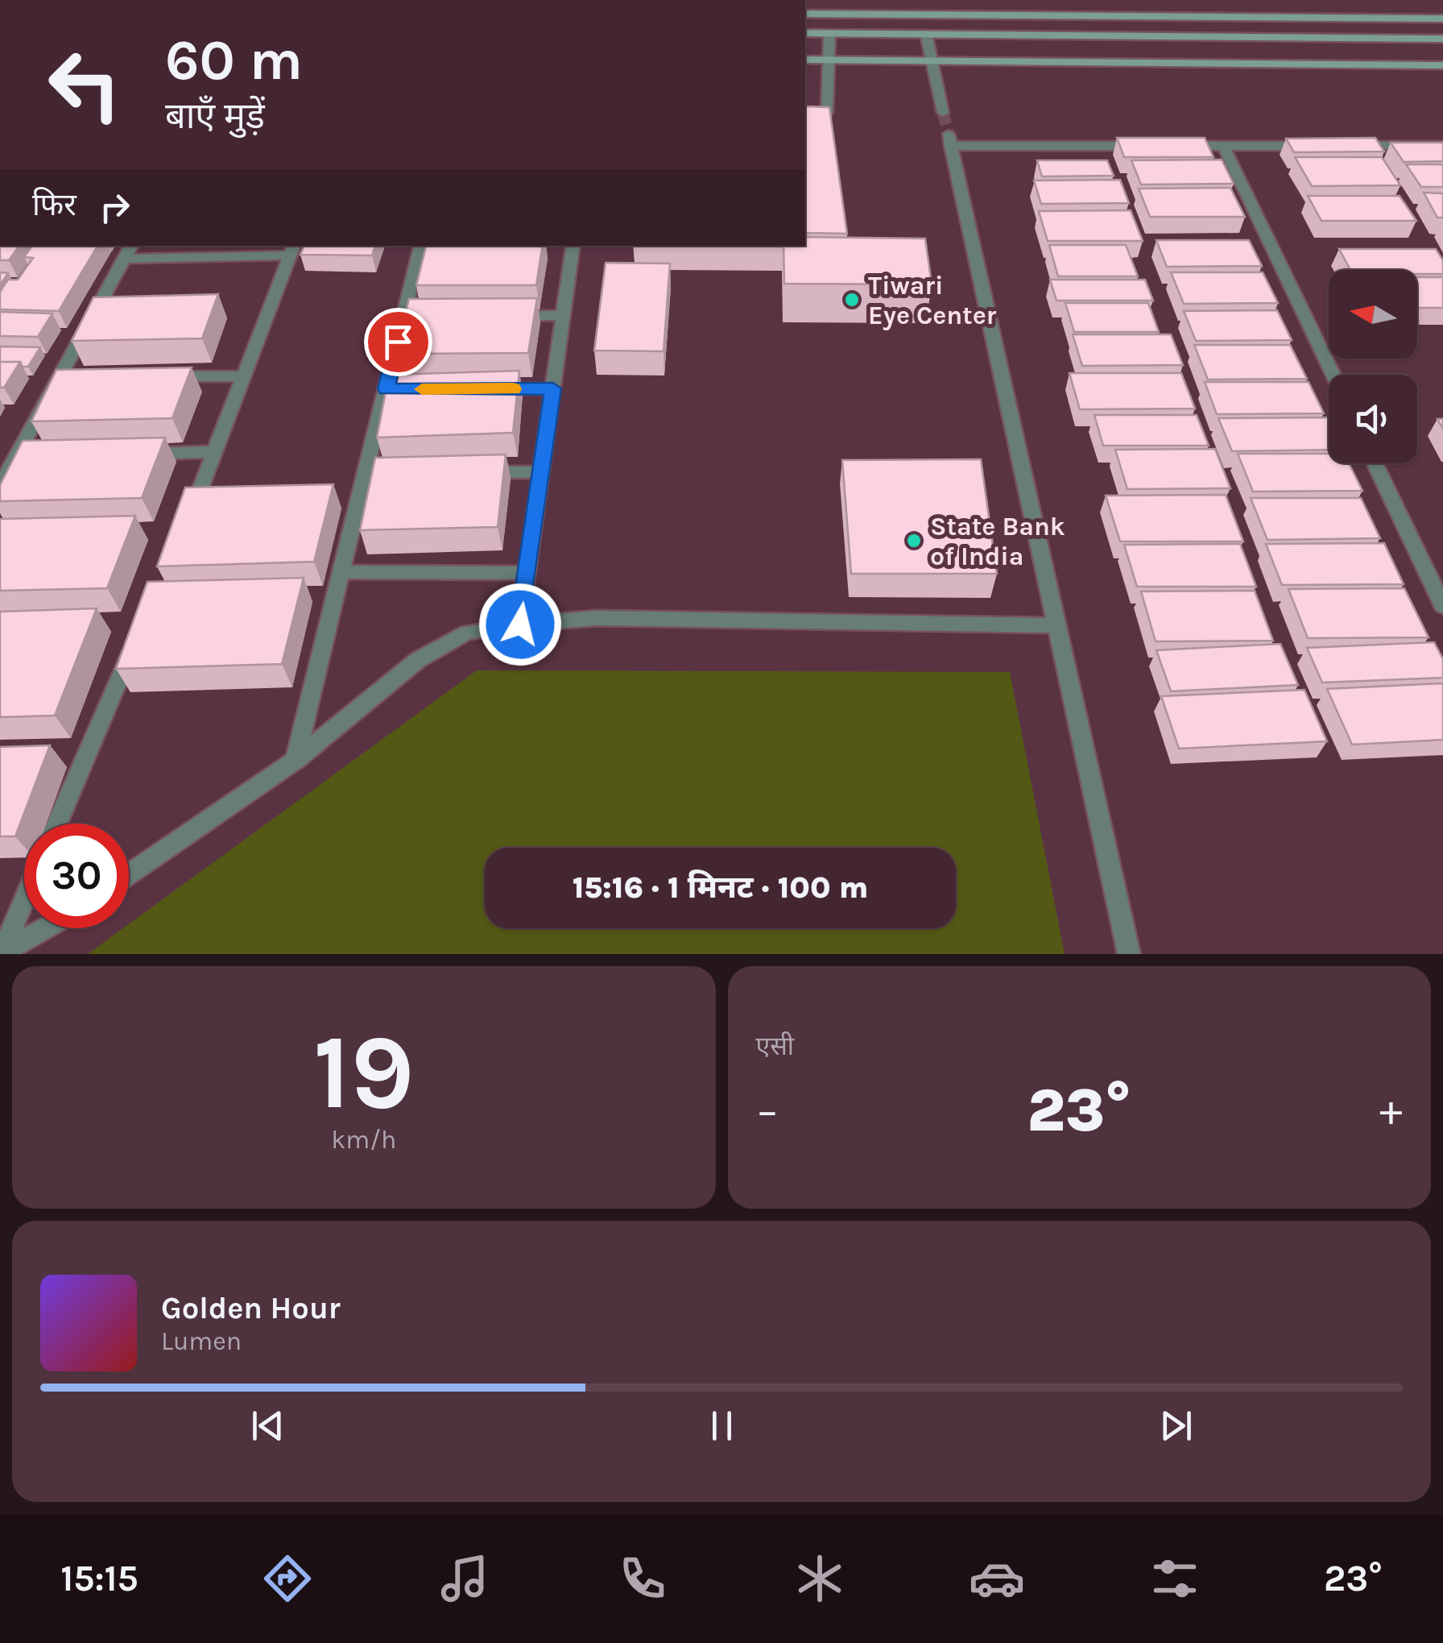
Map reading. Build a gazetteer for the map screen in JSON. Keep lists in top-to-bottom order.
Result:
{
  "places": ["Tiwari Eye Center", "State Bank of India"],
  "north": "left",
  "page": {
    "turn": ["60 m", "बाएँ मुड़ें"],
    "then": "फिर",
    "limit": "30",
    "trip": "15:16 · 1 मिनट · 100 m",
    "tile": [
      ["19", "km/h"],
      "एसी"
    ],
    "heat": ["−", "23°", "+"],
    "song": ["Golden Hour", "Lumen"],
    "tabs": ["15:15", "23°"]
  }
}
